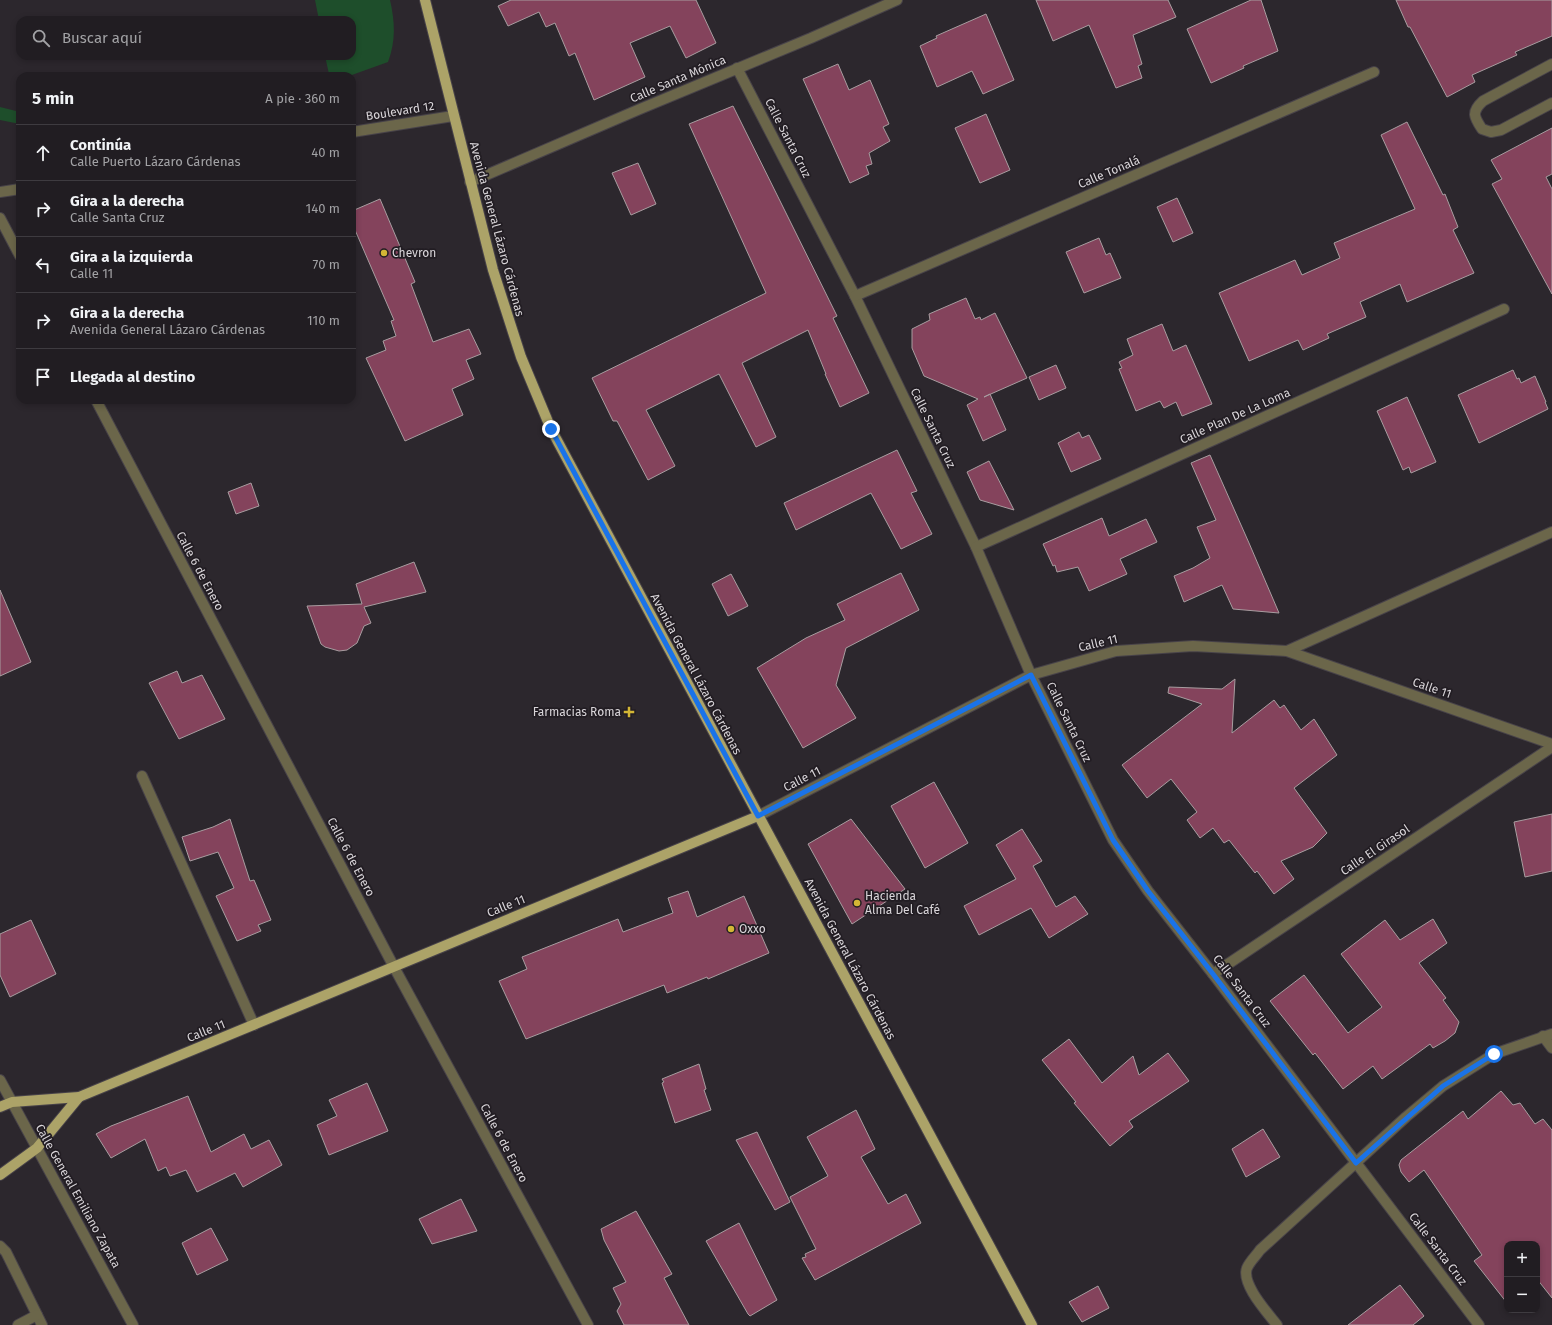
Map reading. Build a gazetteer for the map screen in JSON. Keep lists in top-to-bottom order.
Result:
{
  "streets": {
    "main road": ["Avenida General Lázaro Cárdenas", "Calle 11"],
    "street": [
      "Calle Santa Mónica",
      "Boulevard 12",
      "Calle Santa Cruz",
      "Calle Tonalá",
      "Calle Plan De La Loma",
      "Calle 6 de Enero",
      "Calle El Girasol",
      "Calle General Emiliano Zapata"
    ]
  },
  "crossings": [
    ["Calle Santa Mónica", "Calle Santa Cruz"],
    ["Calle Santa Mónica", "Avenida General Lázaro Cárdenas"],
    ["Boulevard 12", "Avenida General Lázaro Cárdenas"],
    ["Calle Santa Cruz", "Calle Tonalá"],
    ["Calle Santa Cruz", "Calle Plan De La Loma"],
    ["Calle Santa Cruz", "Calle 11"],
    ["Calle Santa Cruz", "Calle El Girasol"],
    ["Avenida General Lázaro Cárdenas", "Calle 11"],
    ["Calle 6 de Enero", "Calle 11"],
    ["Calle 11", "Calle General Emiliano Zapata"]
  ],
  "places": {
    "other": ["Chevron", "Hacienda Alma Del Café", "Oxxo"],
    "health": ["Farmacias Roma"]
  },
  "page": {
    "search": "Buscar aquí",
    "heading": ["5 min", "A pie · 360 m"],
    "list": [
      ["Continúa", "Calle Puerto Lázaro Cárdenas", "40 m"],
      ["Gira a la derecha", "Calle Santa Cruz", "140 m"],
      ["Gira a la izquierda", "Calle 11", "70 m"],
      ["Gira a la derecha", "Avenida General Lázaro Cárdenas", "110 m"],
      "Llegada al destino"
    ],
    "map_buttons": ["+", "−"]
  }
}
